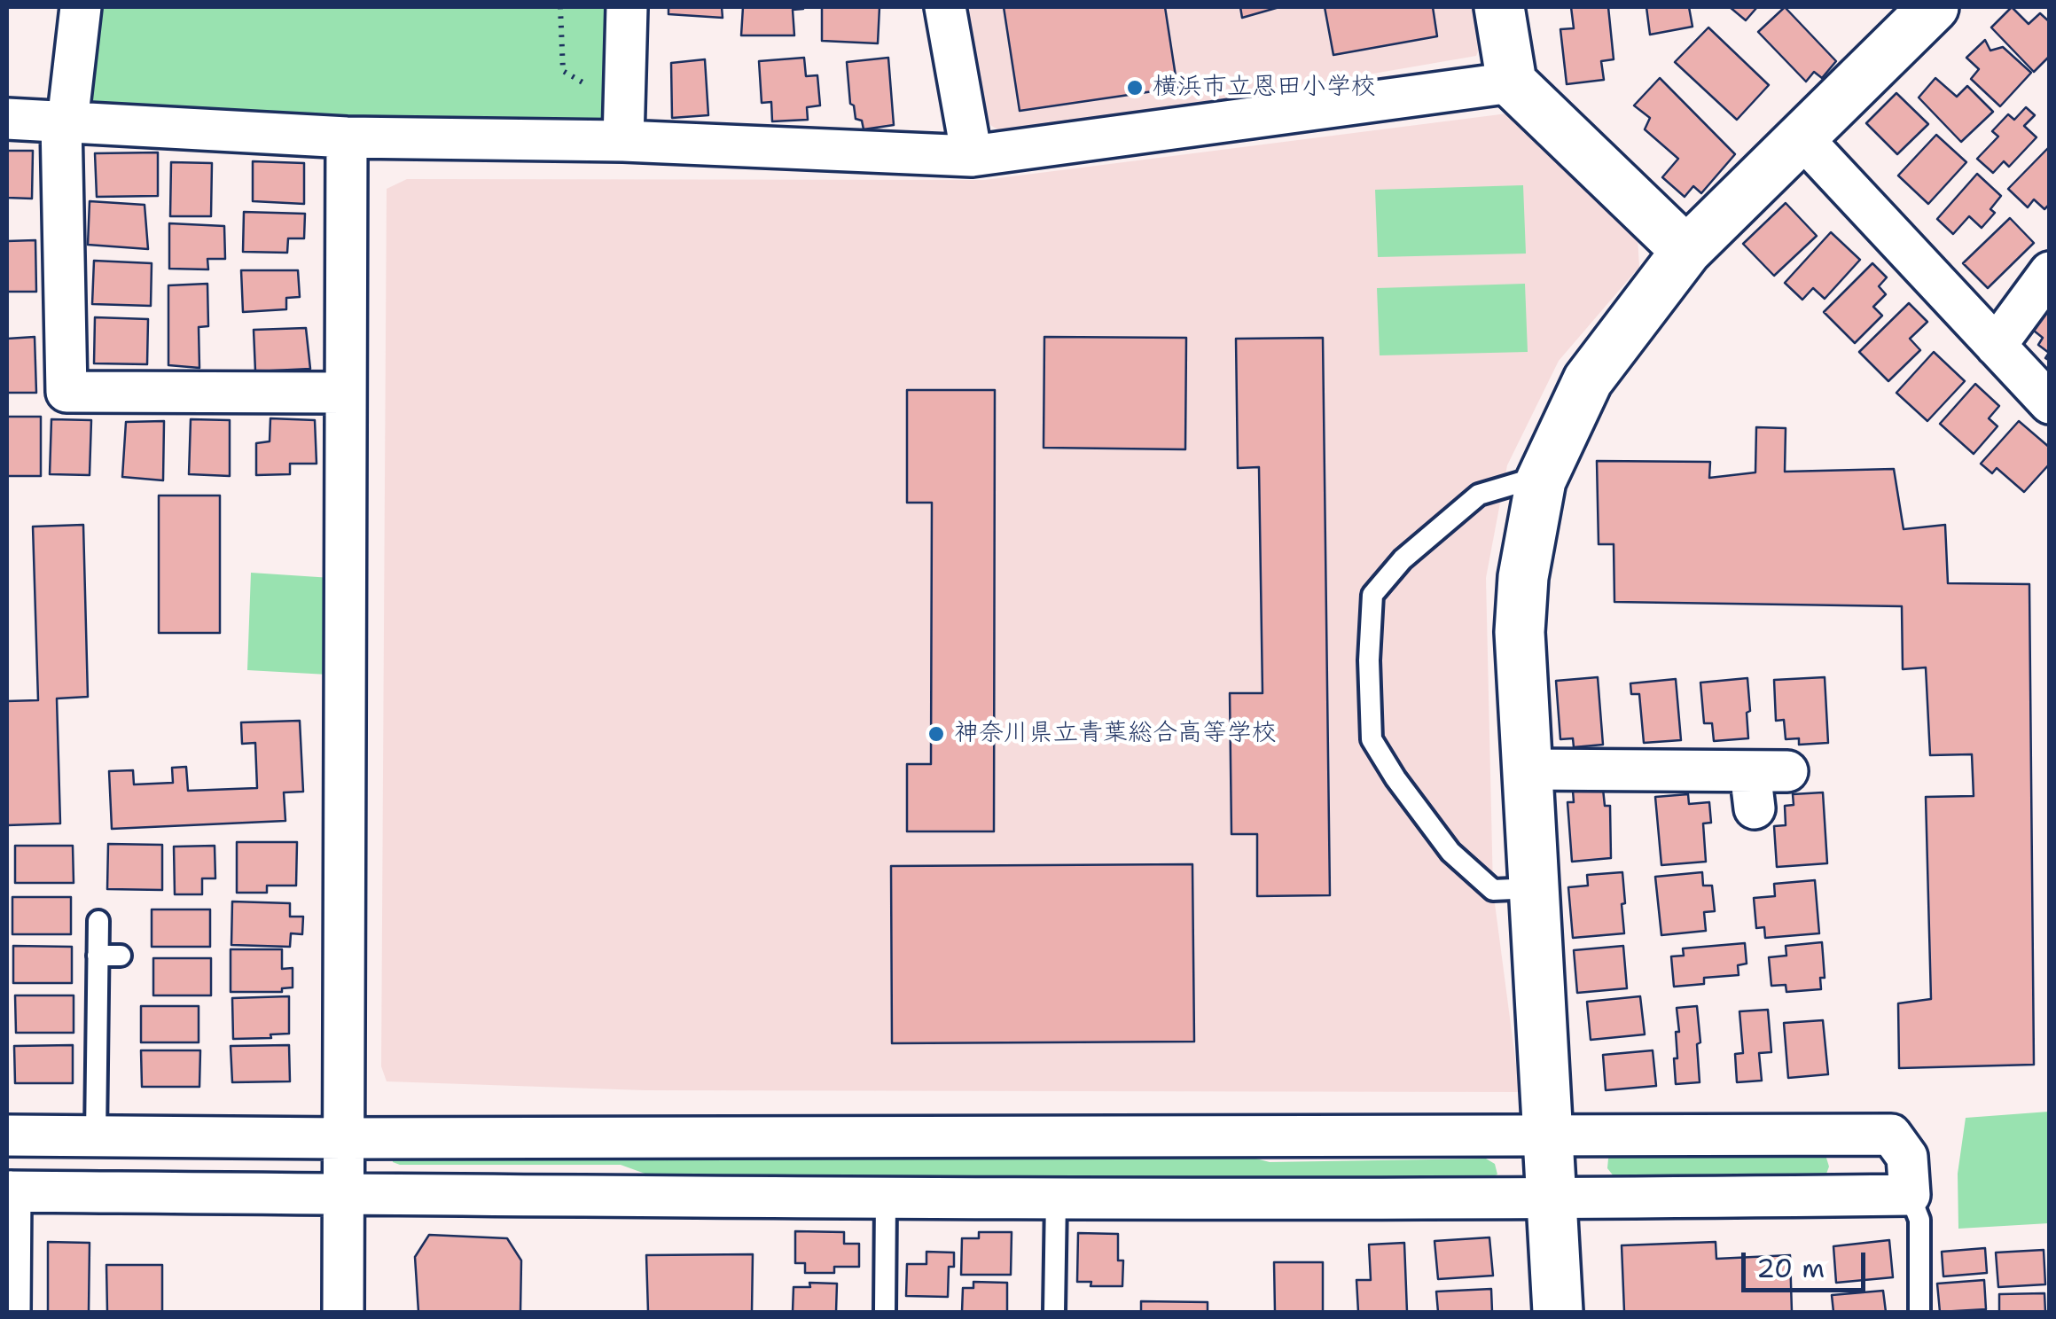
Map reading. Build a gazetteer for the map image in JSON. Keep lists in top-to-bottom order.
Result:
{
  "places": ["横浜市立恩田小学校", "神奈川県立青葉総合高等学校"],
  "scale_bar": "20 m"
}
